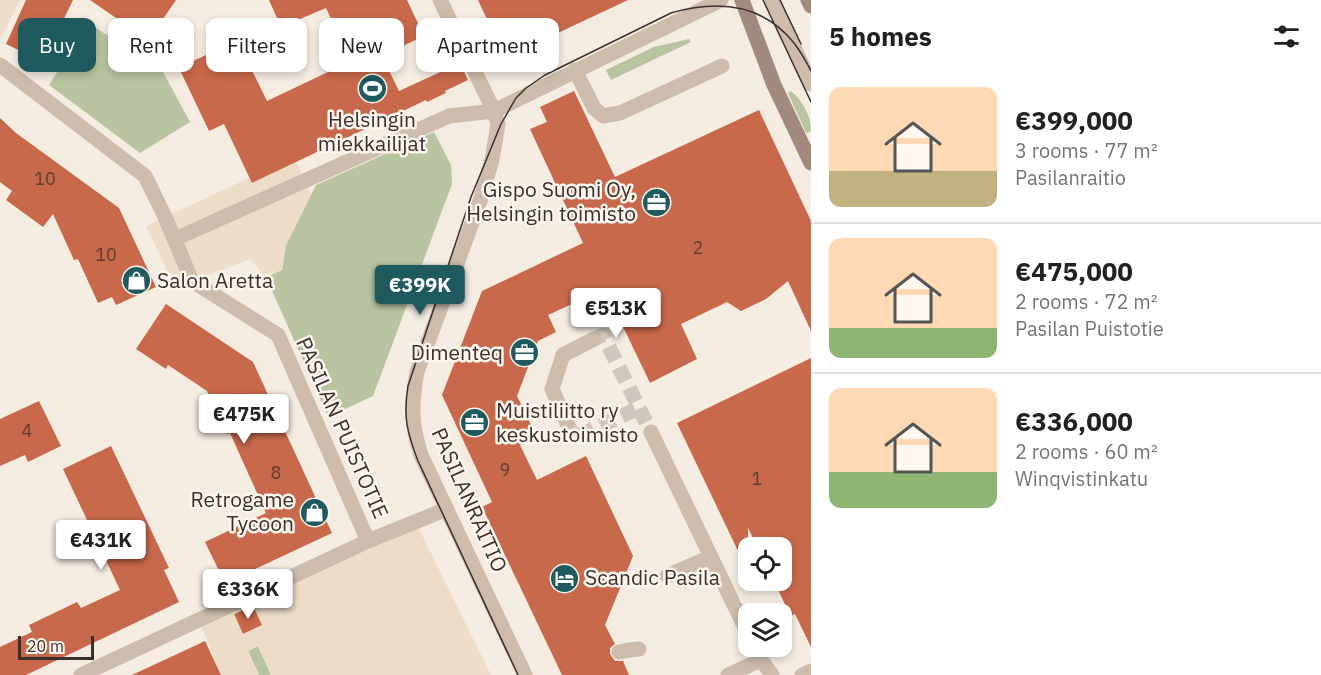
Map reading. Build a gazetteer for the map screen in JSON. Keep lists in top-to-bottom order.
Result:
{
  "streets": {
    "street": ["PASILAN PUISTOTIE", "PASILANRAITIO"]
  },
  "places": {
    "sports": ["Helsingin miekkailijat"],
    "office": ["Gispo Suomi Oy, Helsingin toimisto", "Dimenteq", "Muistiliitto ry keskustoimisto"],
    "shop": ["Salon Aretta", "Retrogame Tycoon"],
    "hotel": ["Scandic Pasila"]
  },
  "house_numbers": [
    "10",
    "2",
    "10",
    "4",
    "9",
    "8",
    "1"
  ],
  "scale_bar": "20 m",
  "page": {
    "heading": "5 homes",
    "chip": [
      "Buy",
      "Rent",
      "Filters",
      "New",
      "Apartment"
    ],
    "list": [
      {
        "name": "€399,000",
        "note": "3 rooms · 77 m² · Pasilanraitio"
      },
      {
        "name": "€475,000",
        "note": "2 rooms · 72 m² · Pasilan Puistotie"
      },
      {
        "name": "€336,000",
        "note": "2 rooms · 60 m² · Winqvistinkatu"
      }
    ],
    "price": [
      "€399K",
      "€513K",
      "€475K",
      "€431K",
      "€336K"
    ],
    "scale": "20 m"
  }
}
